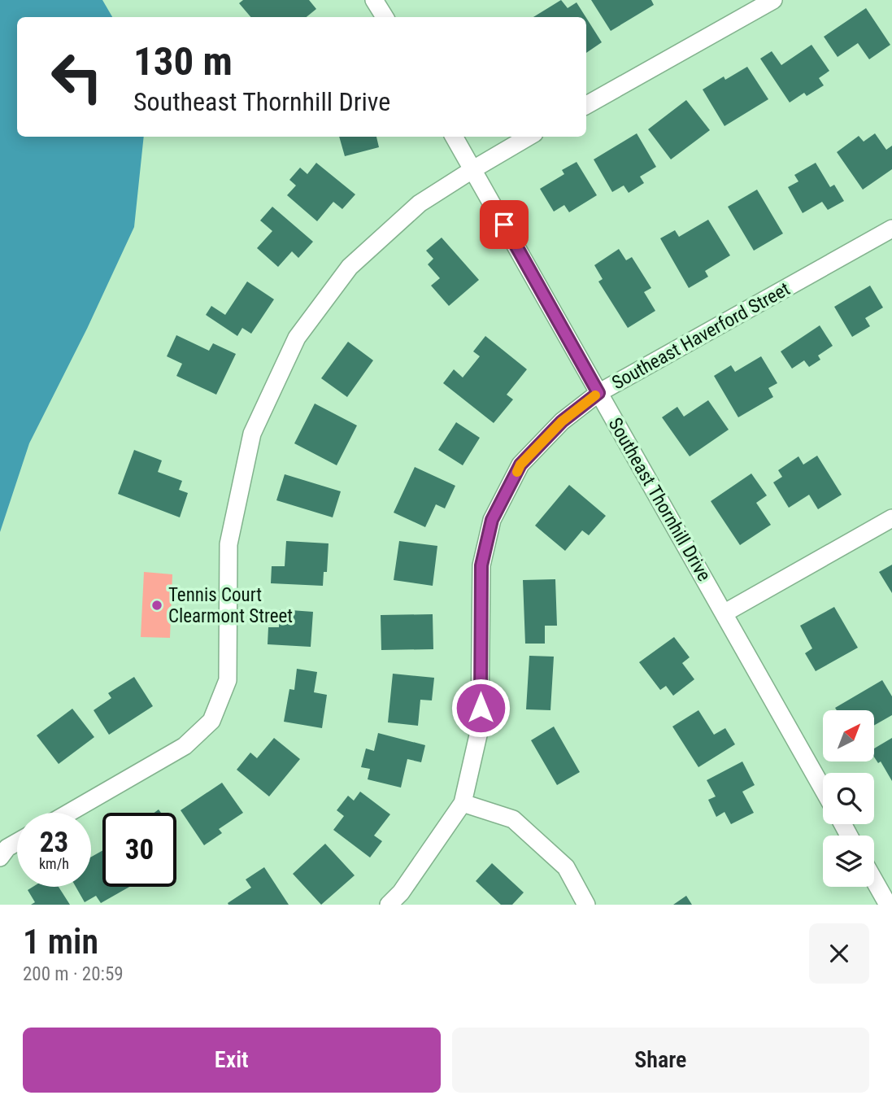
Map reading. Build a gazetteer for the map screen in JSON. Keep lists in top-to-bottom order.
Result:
{
  "streets": {
    "street": ["Southeast Haverford Street", "Southeast Thornhill Drive"]
  },
  "crossings": [
    ["Southeast Haverford Street", "Southeast Thornhill Drive"]
  ],
  "places": ["Tennis Court Clearmont Street"],
  "north": "top right",
  "page": {
    "turn": ["130 m", "Southeast Thornhill Drive"],
    "speed": "23 km/h",
    "limit": "30",
    "heading": ["1 min", "200 m · 20:59"],
    "buttons": ["Exit", "Share"]
  }
}
